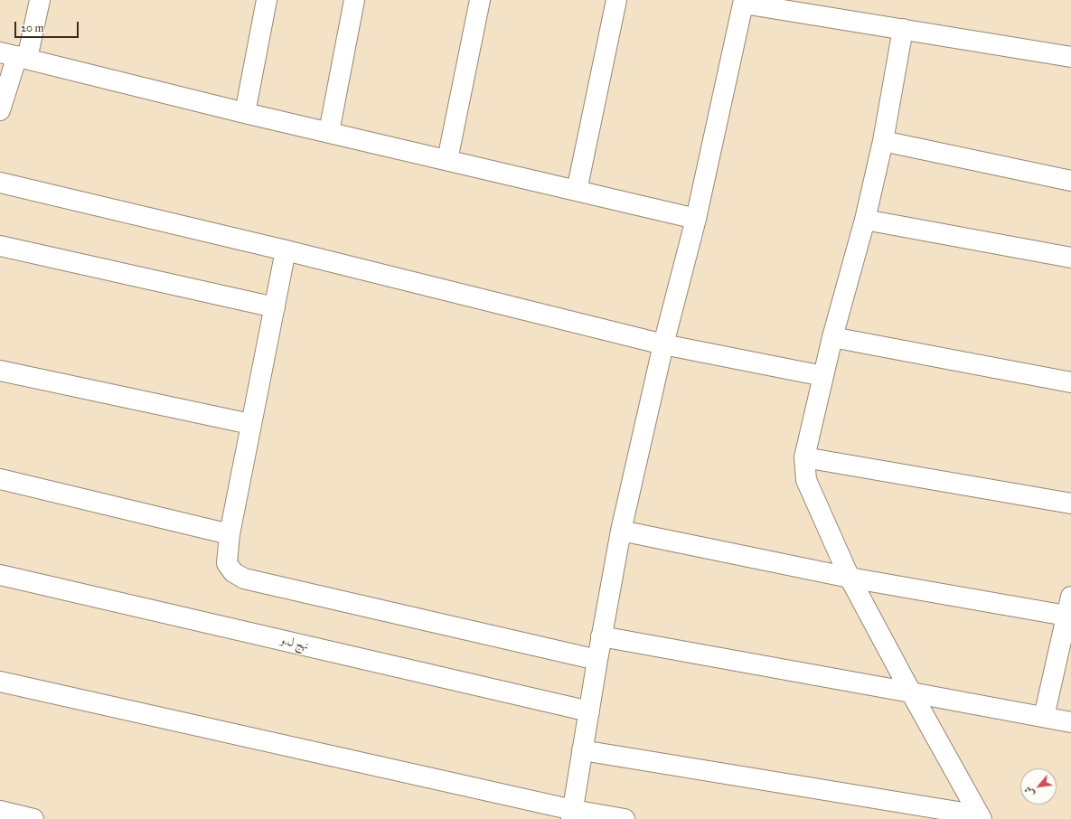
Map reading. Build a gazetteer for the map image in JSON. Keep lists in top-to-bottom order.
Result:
{
  "streets": {
    "street": ["نهج ل.و"]
  },
  "scale_bar": "20 m",
  "north": "bottom left"
}
